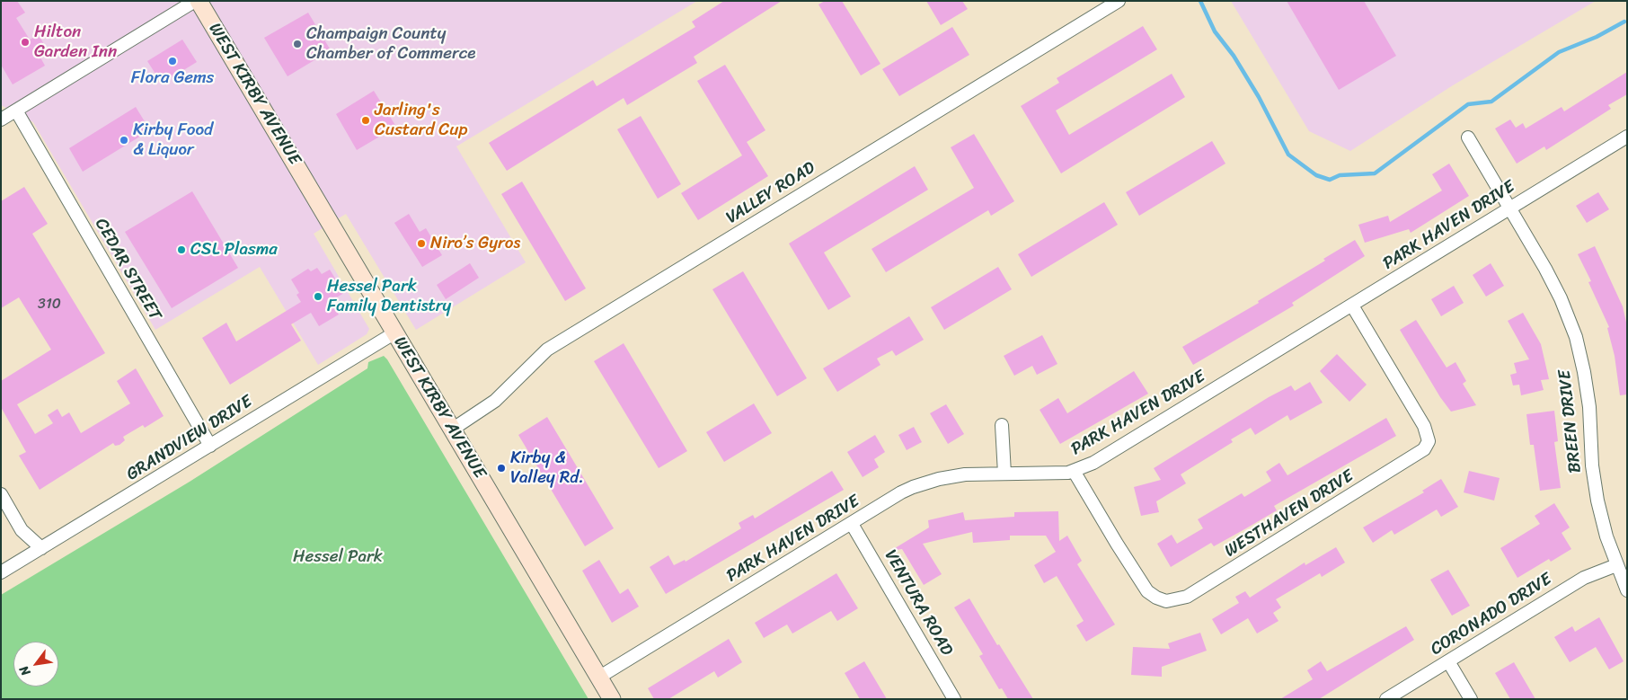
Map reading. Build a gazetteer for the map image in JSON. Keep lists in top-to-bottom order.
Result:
{
  "streets": {
    "main road": ["WEST KIRBY AVENUE"],
    "street": [
      "VALLEY ROAD",
      "PARK HAVEN DRIVE",
      "CEDAR STREET",
      "BREEN DRIVE",
      "GRANDVIEW DRIVE",
      "WESTHAVEN DRIVE",
      "VENTURA ROAD",
      "CORONADO DRIVE"
    ]
  },
  "crossings": [
    ["WEST KIRBY AVENUE", "VALLEY ROAD"],
    ["WEST KIRBY AVENUE", "PARK HAVEN DRIVE"],
    ["WEST KIRBY AVENUE", "GRANDVIEW DRIVE"],
    ["PARK HAVEN DRIVE", "BREEN DRIVE"],
    ["PARK HAVEN DRIVE", "WESTHAVEN DRIVE"],
    ["PARK HAVEN DRIVE", "VENTURA ROAD"],
    ["CEDAR STREET", "GRANDVIEW DRIVE"],
    ["BREEN DRIVE", "CORONADO DRIVE"]
  ],
  "parks": ["Hessel Park"],
  "places": [
    "Hilton Garden Inn",
    "Champaign County Chamber of Commerce",
    "Flora Gems",
    "Jarling's Custard Cup",
    "Kirby Food & Liquor",
    "Niro’s Gyros",
    "CSL Plasma",
    "Hessel Park Family Dentistry",
    "Kirby & Valley Rd."
  ],
  "house_numbers": ["310"],
  "north": "bottom left"
}
